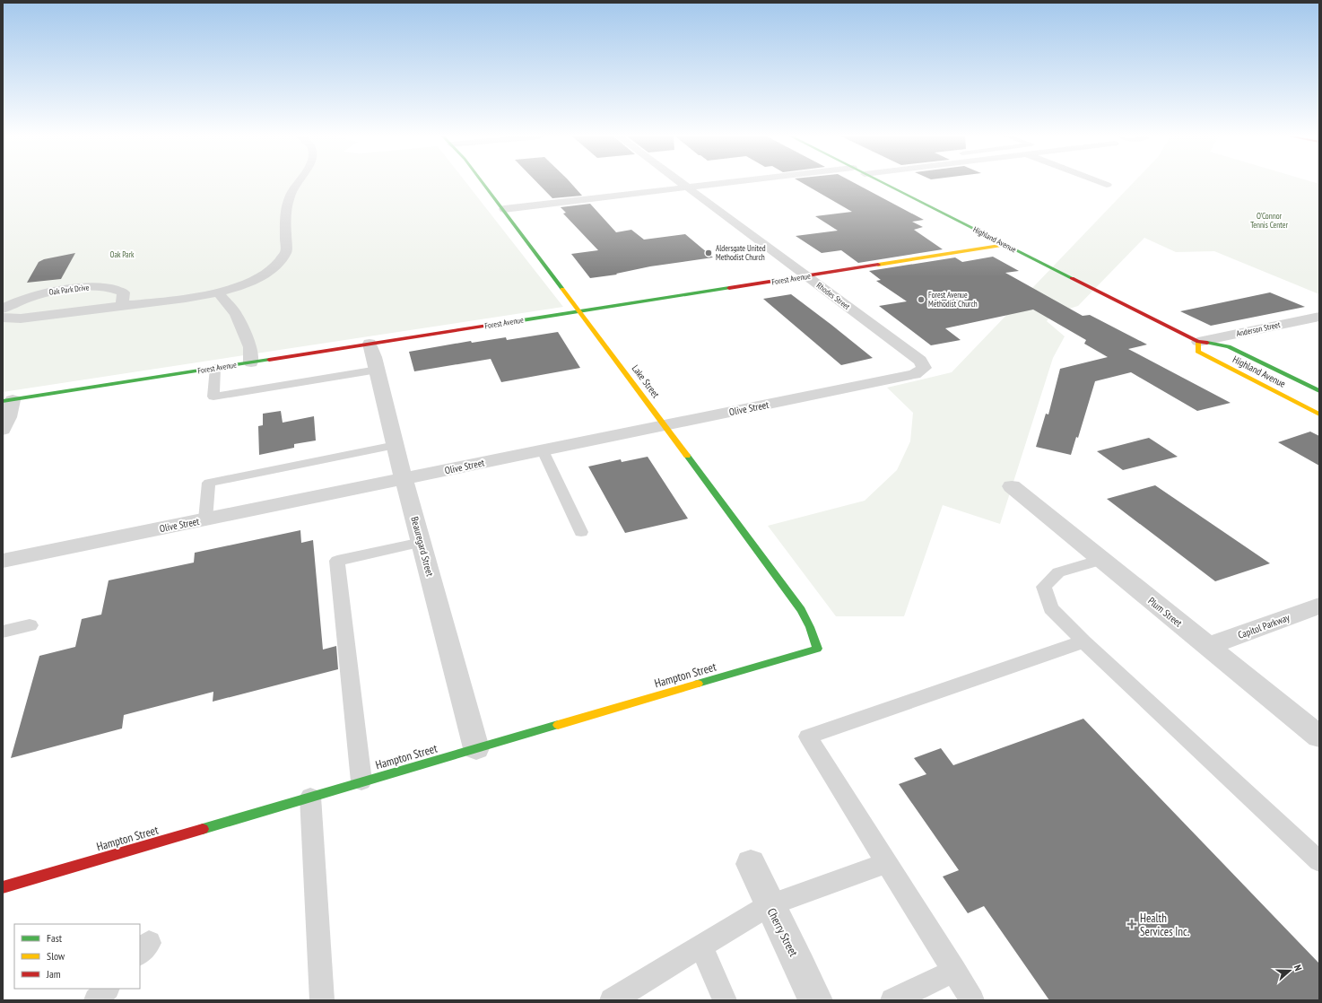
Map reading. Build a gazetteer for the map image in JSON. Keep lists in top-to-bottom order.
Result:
{
  "streets": {
    "street": [
      "Highland Avenue",
      "Forest Avenue",
      "Oak Park Drive",
      "Rhodes Street",
      "Anderson Street",
      "Lake Street",
      "Olive Street",
      "Beauregard Street",
      "Plum Street",
      "Capitol Parkway",
      "Hampton Street",
      "Cherry Street"
    ]
  },
  "crossings": [
    ["Highland Avenue", "Forest Avenue"],
    ["Highland Avenue", "Anderson Street"],
    ["Forest Avenue", "Rhodes Street"],
    ["Forest Avenue", "Lake Street"],
    ["Forest Avenue", "Beauregard Street"],
    ["Rhodes Street", "Olive Street"],
    ["Lake Street", "Olive Street"],
    ["Lake Street", "Hampton Street"],
    ["Olive Street", "Beauregard Street"],
    ["Beauregard Street", "Hampton Street"],
    ["Plum Street", "Capitol Parkway"]
  ],
  "parks": ["O'Connor Tennis Center", "Oak Park"],
  "places": {
    "other": ["Aldersgate United Methodist Church", "Forest Avenue Methodist Church"],
    "health": ["Health Services Inc."]
  },
  "legend": ["Fast", "Slow", "Jam"],
  "north": "right"
}
